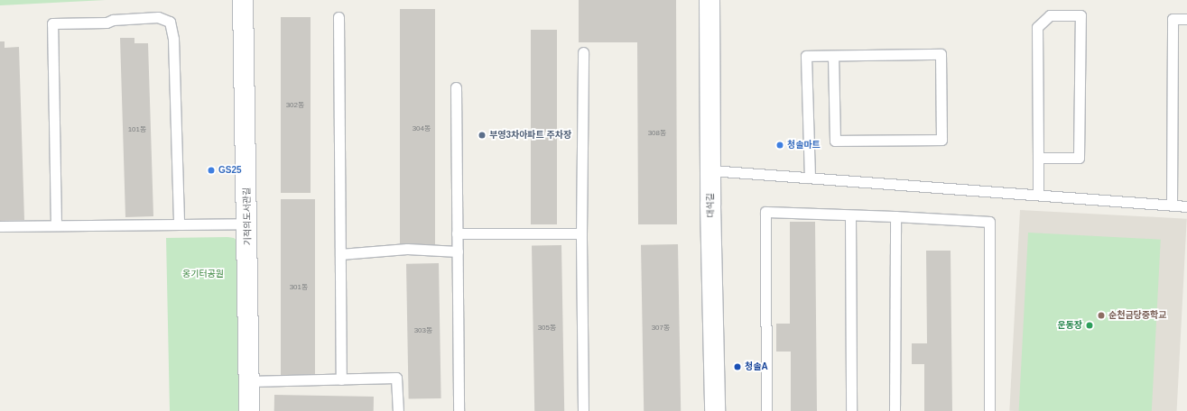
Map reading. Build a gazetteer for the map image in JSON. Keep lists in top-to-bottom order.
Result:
{
  "streets": {
    "street": ["대석길", "기적의도서관길"]
  },
  "parks": ["옹기터공원"],
  "places": [
    "부영3차아파트 주차장",
    "청솔마트",
    "GS25",
    "순천금당중학교",
    "운동장",
    "청솔A"
  ],
  "house_numbers": [
    "302동",
    "304동",
    "101동",
    "308동",
    "301동",
    "305동",
    "307동",
    "303동"
  ]
}
